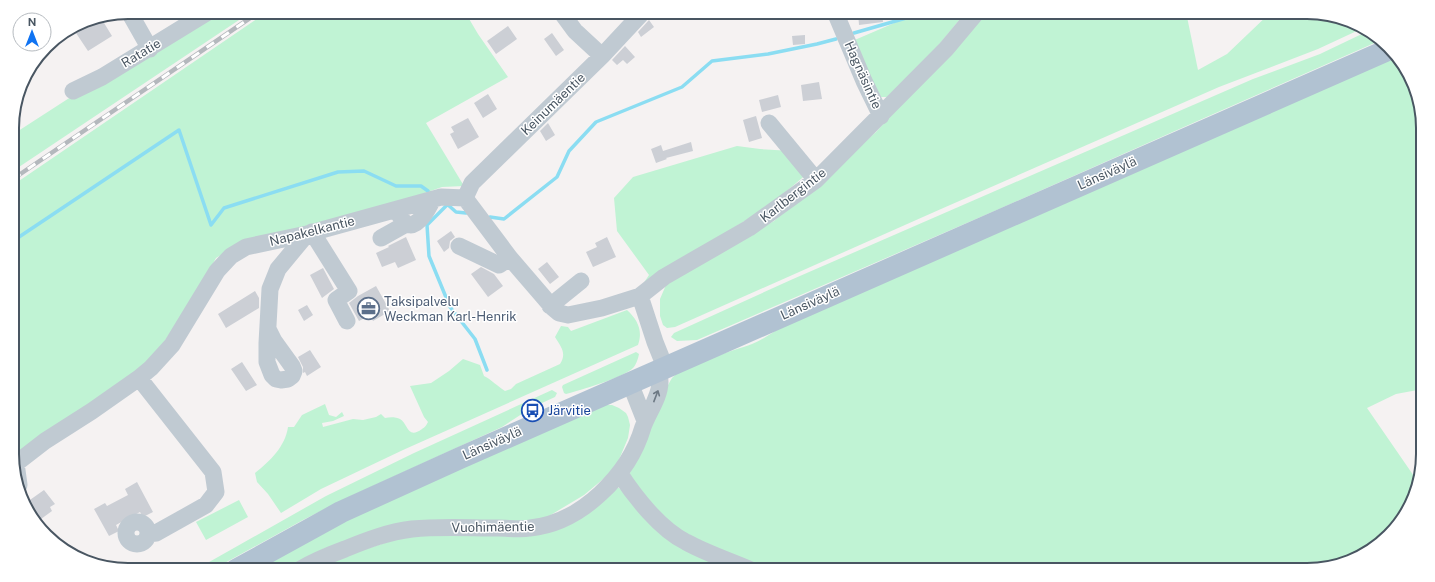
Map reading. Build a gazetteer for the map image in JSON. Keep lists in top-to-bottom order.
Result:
{
  "streets": {
    "main road": ["Länsiväylä"],
    "street": [
      "Ratatie",
      "Hagnäsintie",
      "Keinumäentie",
      "Karlbergintie",
      "Napakelkantie",
      "Vuohimäentie"
    ]
  },
  "crossings": [
    ["Hagnäsintie", "Karlbergintie"],
    ["Keinumäentie", "Napakelkantie"],
    ["Länsiväylä", "Vuohimäentie"]
  ],
  "places": {
    "office": ["Taksipalvelu Weckman Karl-Henrik"],
    "bus stop": ["Järvitie"]
  },
  "north": "top"
}
